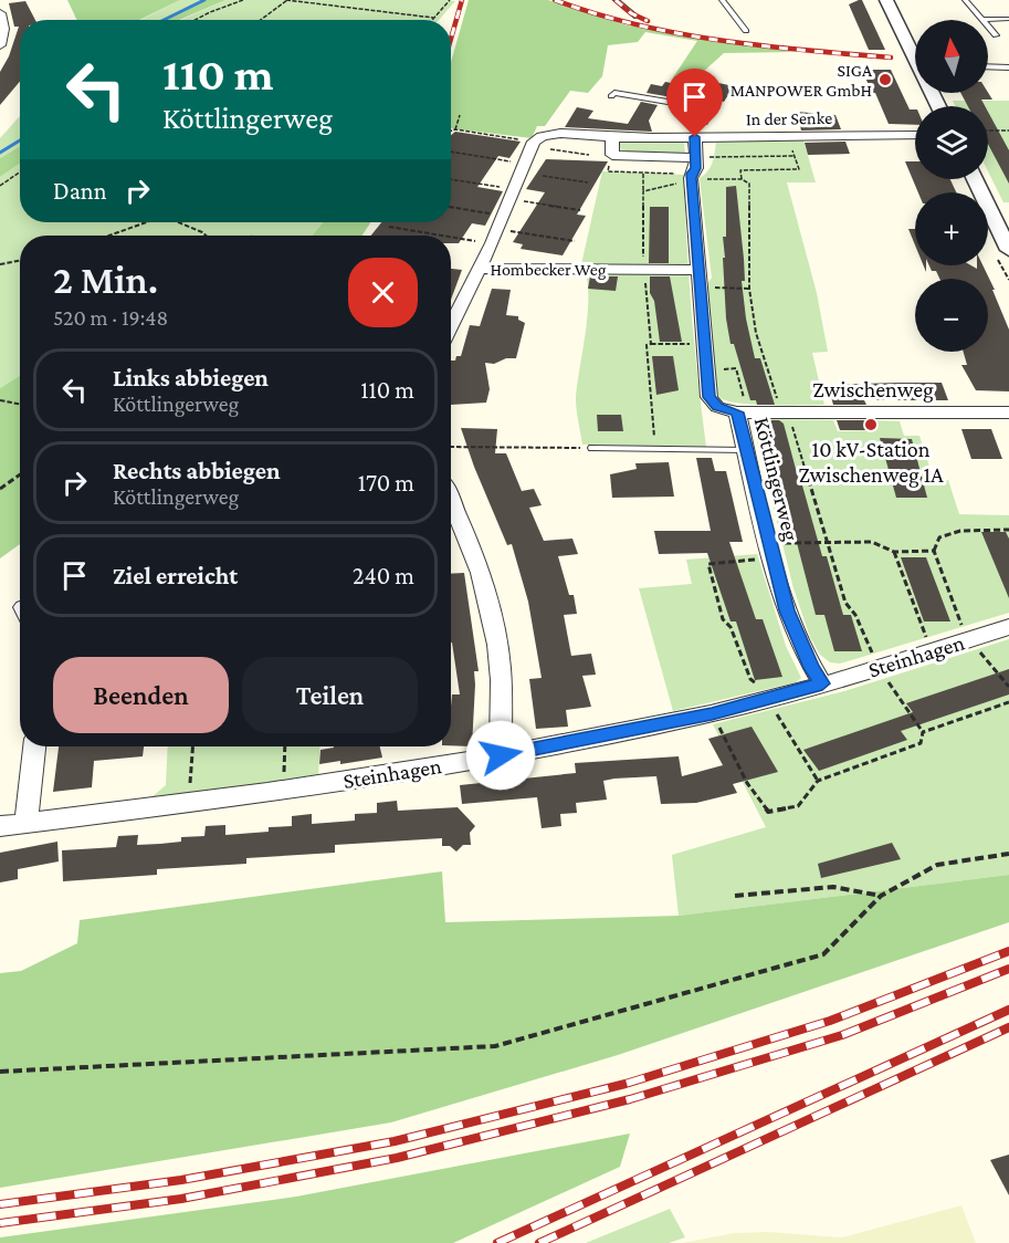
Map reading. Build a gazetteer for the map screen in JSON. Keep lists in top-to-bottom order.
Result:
{
  "streets": {
    "street": [
      "In der Senke",
      "Hombecker Weg",
      "Zwischenweg",
      "Köttlingerweg",
      "Steinhagen"
    ]
  },
  "crossings": [
    ["In der Senke", "Köttlingerweg"],
    ["Hombecker Weg", "Köttlingerweg"],
    ["Zwischenweg", "Köttlingerweg"],
    ["Köttlingerweg", "Steinhagen"]
  ],
  "places": ["SIGA MANPOWER GmbH", "10 kV-Station Zwischenweg 1A"],
  "north": "top",
  "page": {
    "map_buttons": ["+", "−"],
    "turn": ["110 m", "Köttlingerweg"],
    "then": "Dann",
    "heading": ["2 Min.", "520 m · 19:48"],
    "list": [
      {
        "name": "Links abbiegen",
        "note": "Köttlingerweg",
        "value": "110 m"
      },
      {
        "name": "Rechts abbiegen",
        "note": "Köttlingerweg",
        "value": "170 m"
      },
      {
        "name": "Ziel erreicht",
        "value": "240 m"
      }
    ],
    "buttons": ["Beenden", "Teilen"]
  }
}
